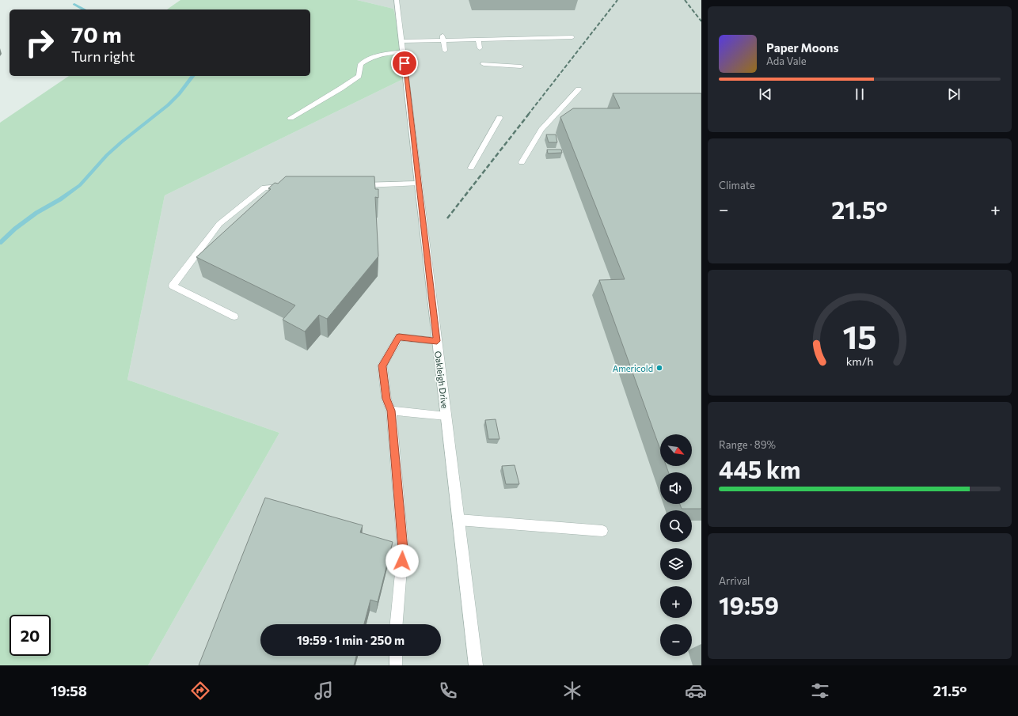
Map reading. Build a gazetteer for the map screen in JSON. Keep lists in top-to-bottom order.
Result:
{
  "streets": {
    "street": ["Oakleigh Drive"]
  },
  "places": ["Americold"],
  "north": "bottom right",
  "page": {
    "turn": ["70 m", "Turn right"],
    "song": ["Paper Moons", "Ada Vale"],
    "tile": [
      "Climate",
      ["Range · 89%", "445 km"],
      ["Arrival", "19:59"]
    ],
    "heat": ["−", "21.5°", "+"],
    "map_buttons": ["+", "−"],
    "limit": "20",
    "trip": "19:59 · 1 min · 250 m",
    "tabs": ["19:58", "21.5°"],
    "gauge": ["15", "km/h"]
  }
}
